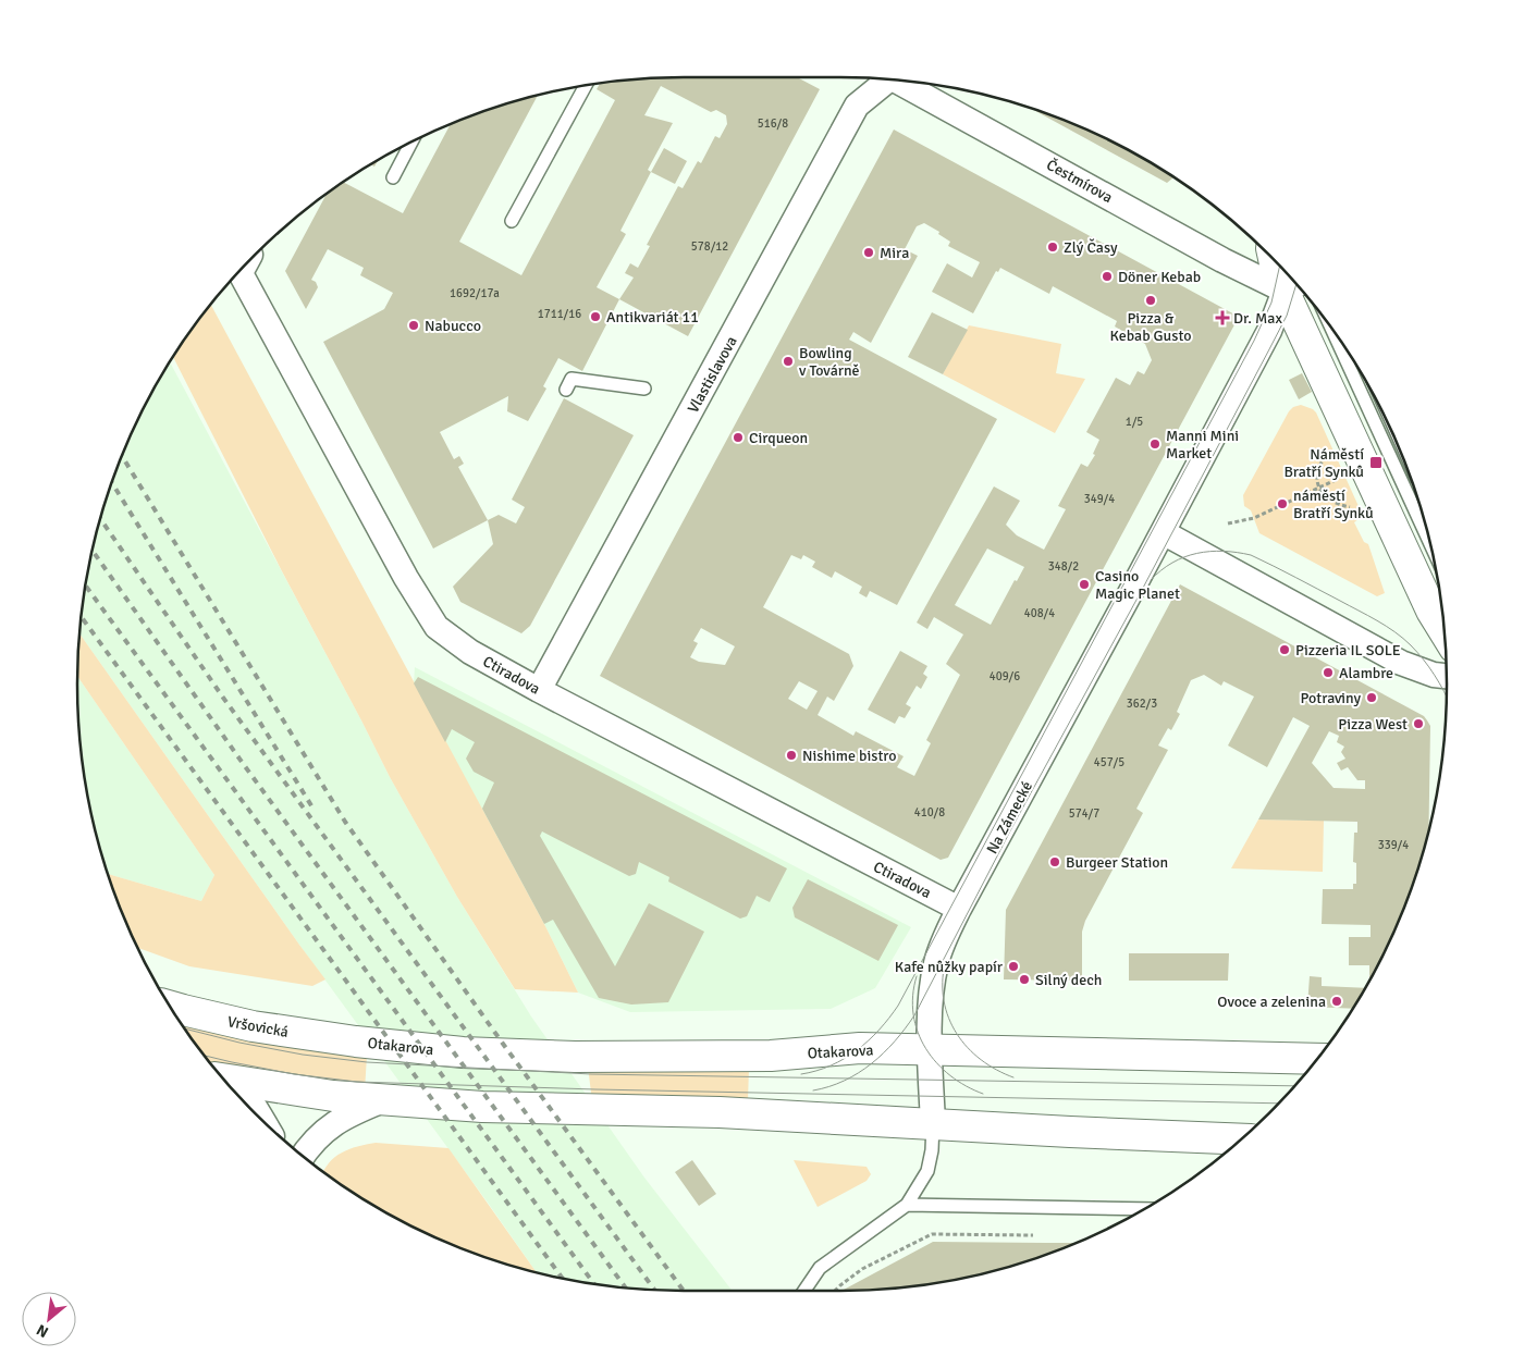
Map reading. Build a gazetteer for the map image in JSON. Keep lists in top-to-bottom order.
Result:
{
  "streets": {
    "main road": ["Vršovická", "Otakarova"],
    "street": [
      "Čestmírova",
      "Vlastislavova",
      "Ctiradova",
      "Na Zámecké"
    ]
  },
  "crossings": [
    ["Vlastislavova", "Ctiradova"],
    ["Ctiradova", "Na Zámecké"],
    ["Na Zámecké", "Otakarova"],
    ["Vršovická", "Otakarova"]
  ],
  "places": {
    "other": [
      "Zlý Časy",
      "Mira",
      "Döner Kebab",
      "Pizza & Kebab Gusto",
      "Antikvariát 11",
      "Nabucco",
      "Bowling v Továrně",
      "Cirqueon",
      "Manni Mini Market",
      "náměstí Bratří Synků",
      "Casino Magic Planet",
      "Pizzeria IL SOLE",
      "Alambre",
      "Potraviny",
      "Pizza West",
      "Nishime bistro",
      "Burgeer Station",
      "Kafe nůžky papír",
      "Silný dech",
      "Ovoce a zelenina"
    ],
    "health": ["Dr. Max"],
    "transit": ["Náměstí Bratří Synků"]
  },
  "house_numbers": [
    "516/8",
    "578/12",
    "1692/17a",
    "1711/16",
    "1/5",
    "349/4",
    "348/2",
    "408/4",
    "409/6",
    "362/3",
    "457/5",
    "410/8",
    "574/7",
    "339/4"
  ],
  "north": "bottom left"
}
